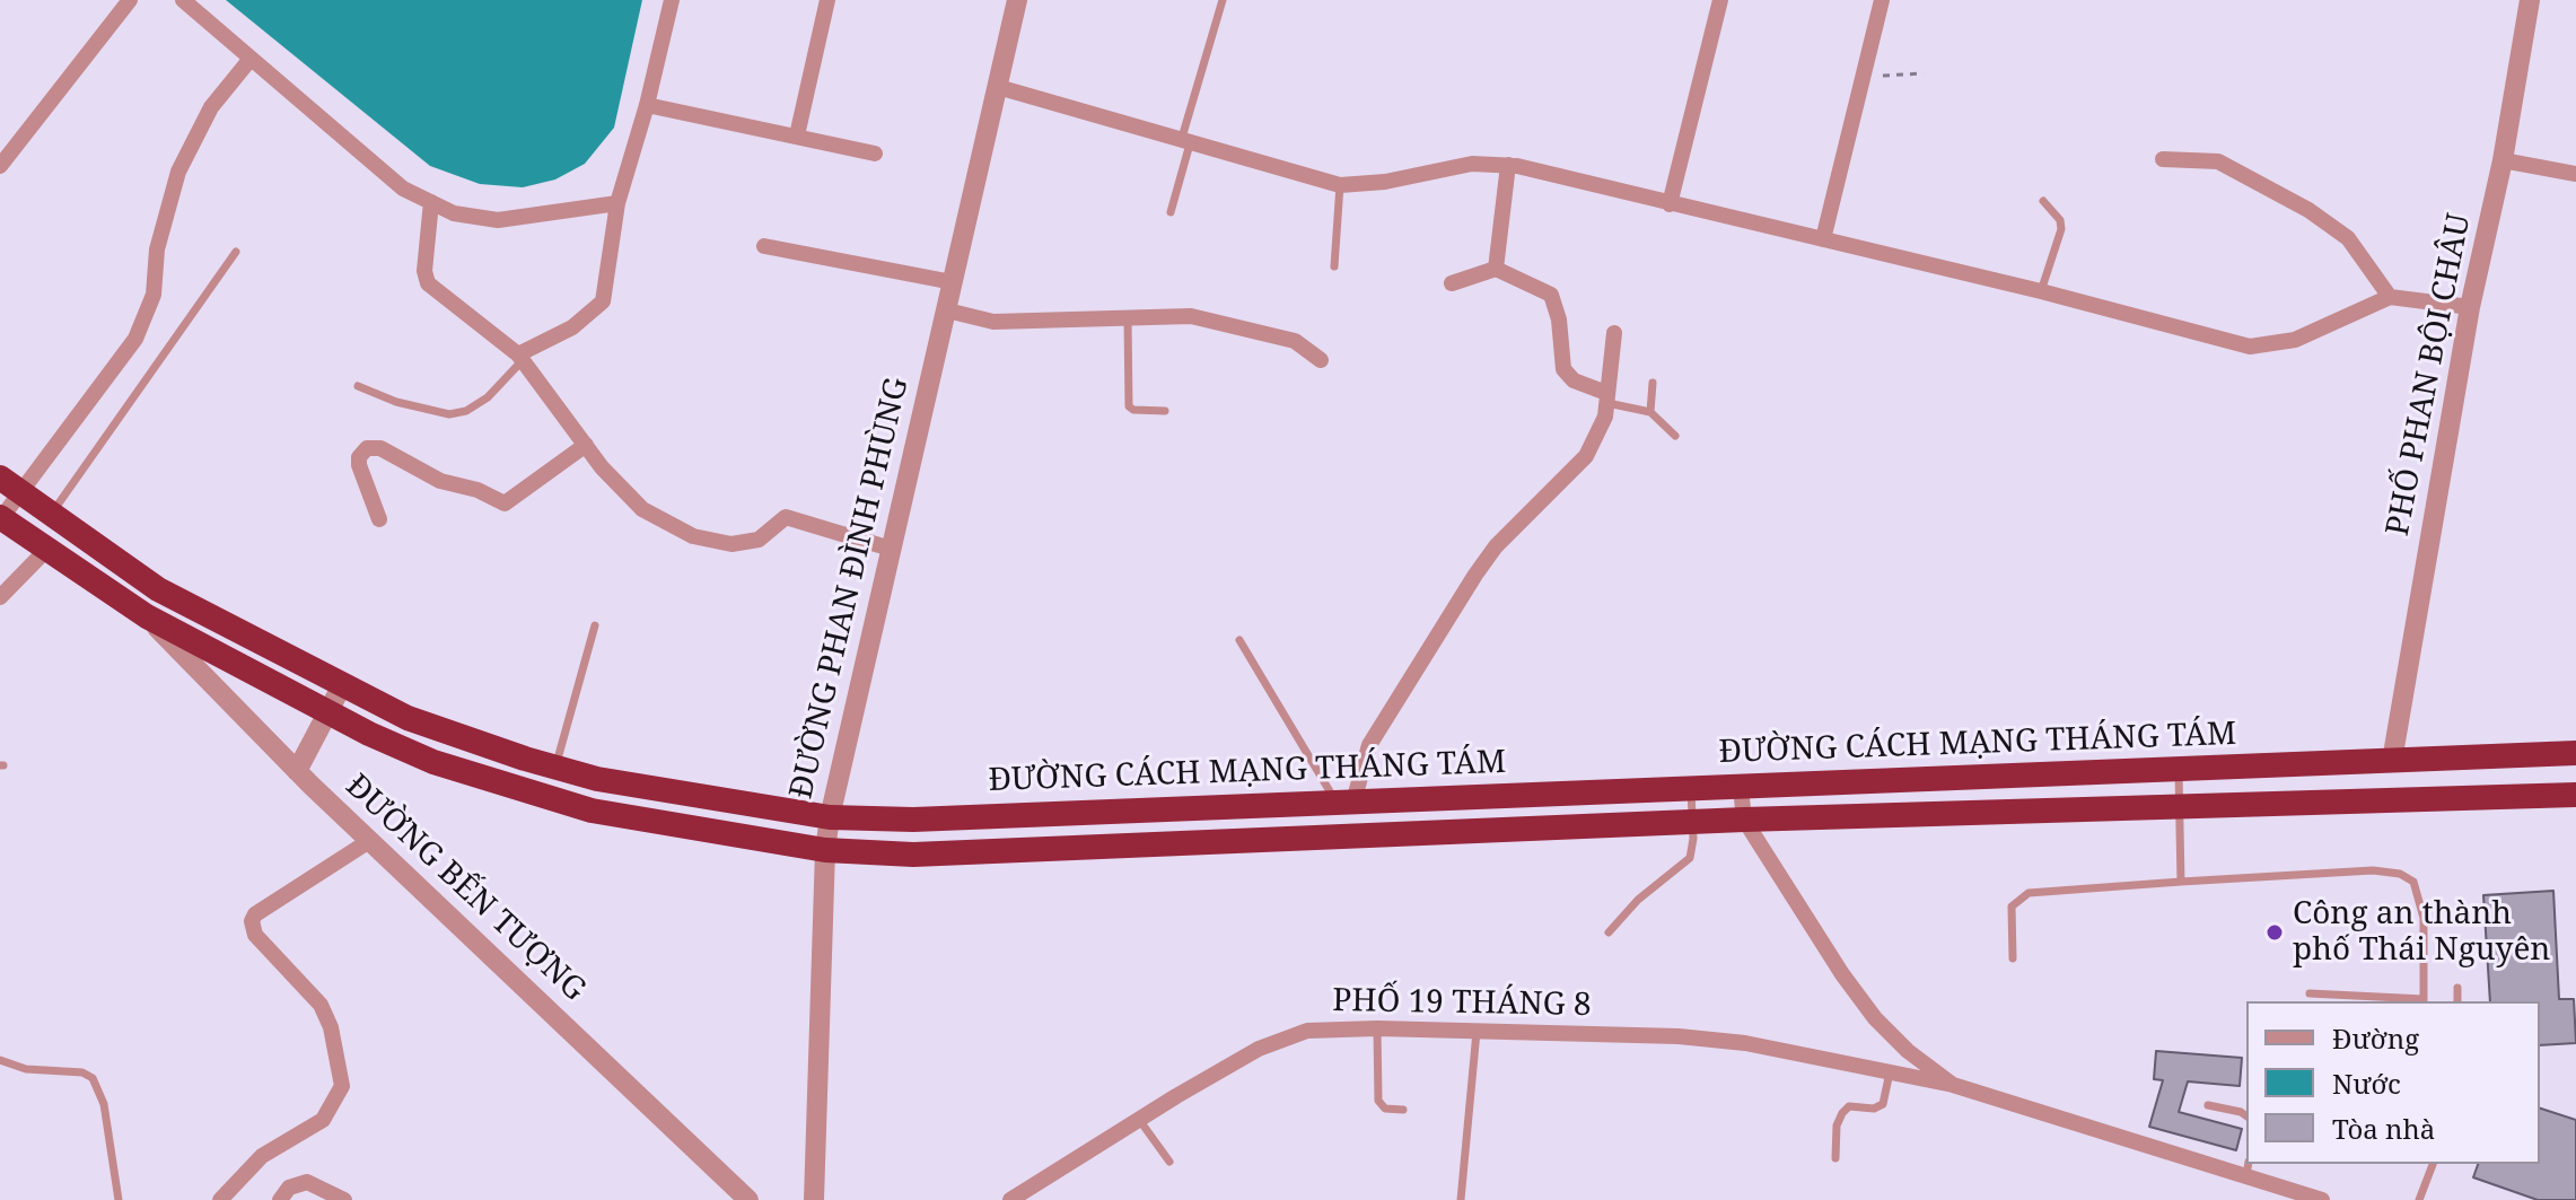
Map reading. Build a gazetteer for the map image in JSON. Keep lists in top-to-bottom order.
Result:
{
  "streets": {
    "highway": ["ĐƯỜNG CÁCH MẠNG THÁNG TÁM"],
    "street": [
      "PHỐ PHAN BỘI CHÂU",
      "ĐƯỜNG PHAN ĐÌNH PHÙNG",
      "ĐƯỜNG BẾN TƯỢNG",
      "PHỐ 19 THÁNG 8"
    ]
  },
  "crossings": [
    ["PHỐ PHAN BỘI CHÂU", "ĐƯỜNG CÁCH MẠNG THÁNG TÁM"],
    ["ĐƯỜNG PHAN ĐÌNH PHÙNG", "ĐƯỜNG CÁCH MẠNG THÁNG TÁM"]
  ],
  "places": ["Công an thành phố Thái Nguyên"],
  "legend": ["Đường", "Nước", "Tòa nhà"]
}
